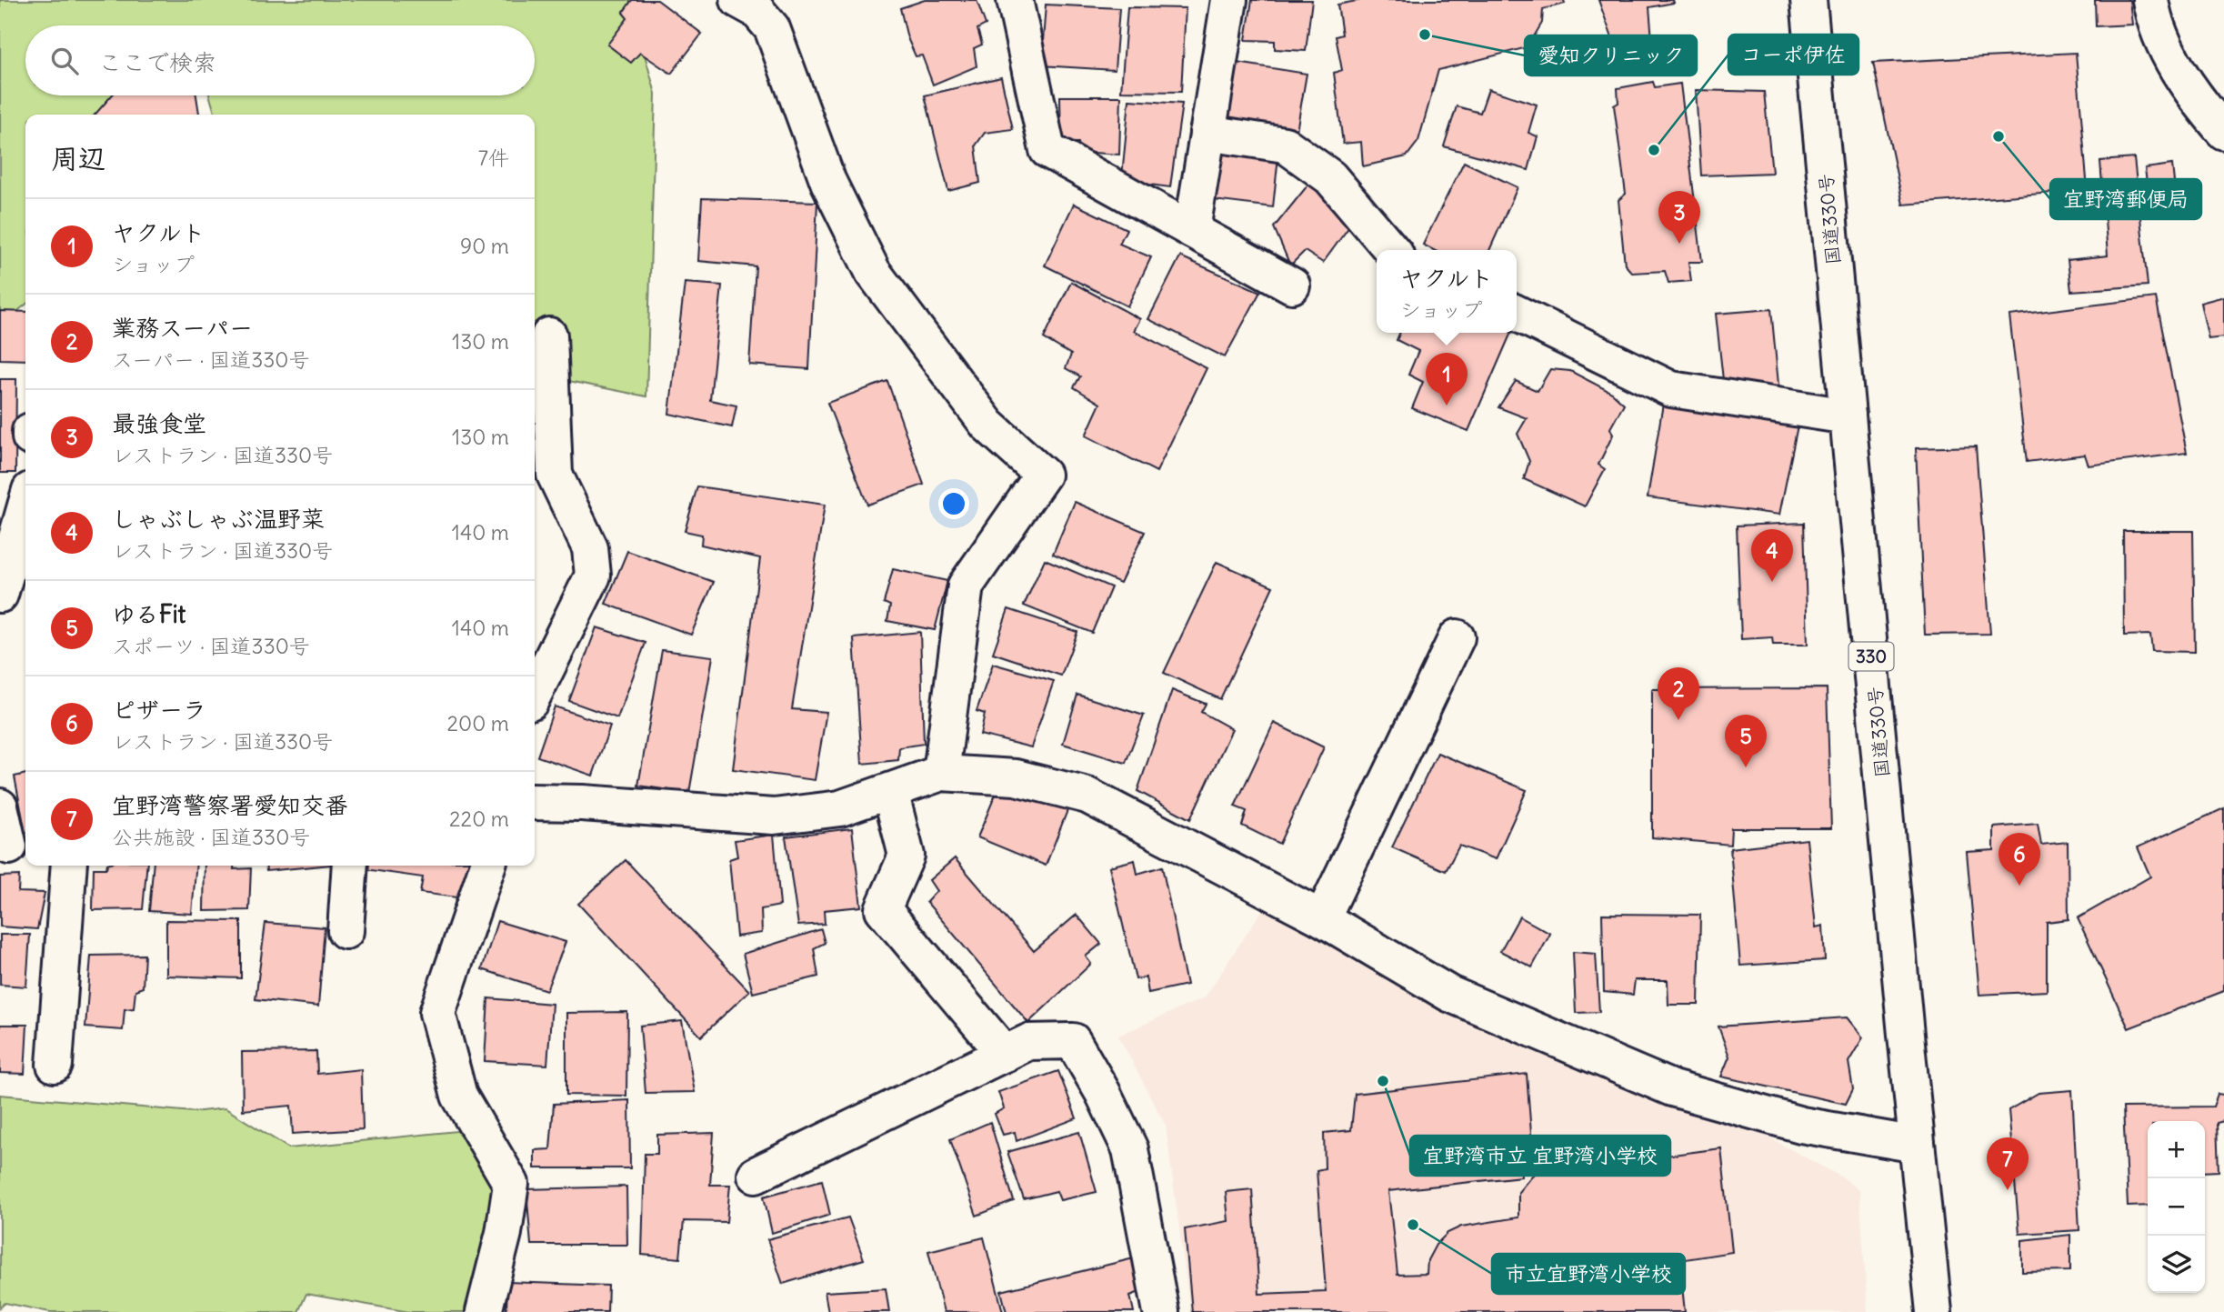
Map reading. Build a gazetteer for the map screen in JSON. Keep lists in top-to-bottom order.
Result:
{
  "streets": {
    "main road": ["国道330号", "330"]
  },
  "places": [
    "愛知クリニック",
    "宜野湾郵便局",
    "コーポ伊佐",
    "宜野湾市立 宜野湾小学校",
    "市立宜野湾小学校"
  ],
  "page": {
    "search": "ここで検索",
    "heading": ["周辺", "7件"],
    "pins": [
      "3",
      "1",
      "4",
      "2",
      "5",
      "6",
      "7"
    ],
    "list": [
      {
        "mark": "1",
        "name": "ヤクルト",
        "note": "ショップ",
        "value": "90 m"
      },
      {
        "mark": "2",
        "name": "業務スーパー",
        "note": "スーパー · 国道330号",
        "value": "130 m"
      },
      {
        "mark": "3",
        "name": "最強食堂",
        "note": "レストラン · 国道330号",
        "value": "130 m"
      },
      {
        "mark": "4",
        "name": "しゃぶしゃぶ温野菜",
        "note": "レストラン · 国道330号",
        "value": "140 m"
      },
      {
        "mark": "5",
        "name": "ゆるFit",
        "note": "スポーツ · 国道330号",
        "value": "140 m"
      },
      {
        "mark": "6",
        "name": "ピザーラ",
        "note": "レストラン · 国道330号",
        "value": "200 m"
      },
      {
        "mark": "7",
        "name": "宜野湾警察署愛知交番",
        "note": "公共施設 · 国道330号",
        "value": "220 m"
      }
    ],
    "popup": ["ヤクルト", "ショップ"],
    "map_buttons": ["+", "−"]
  }
}
